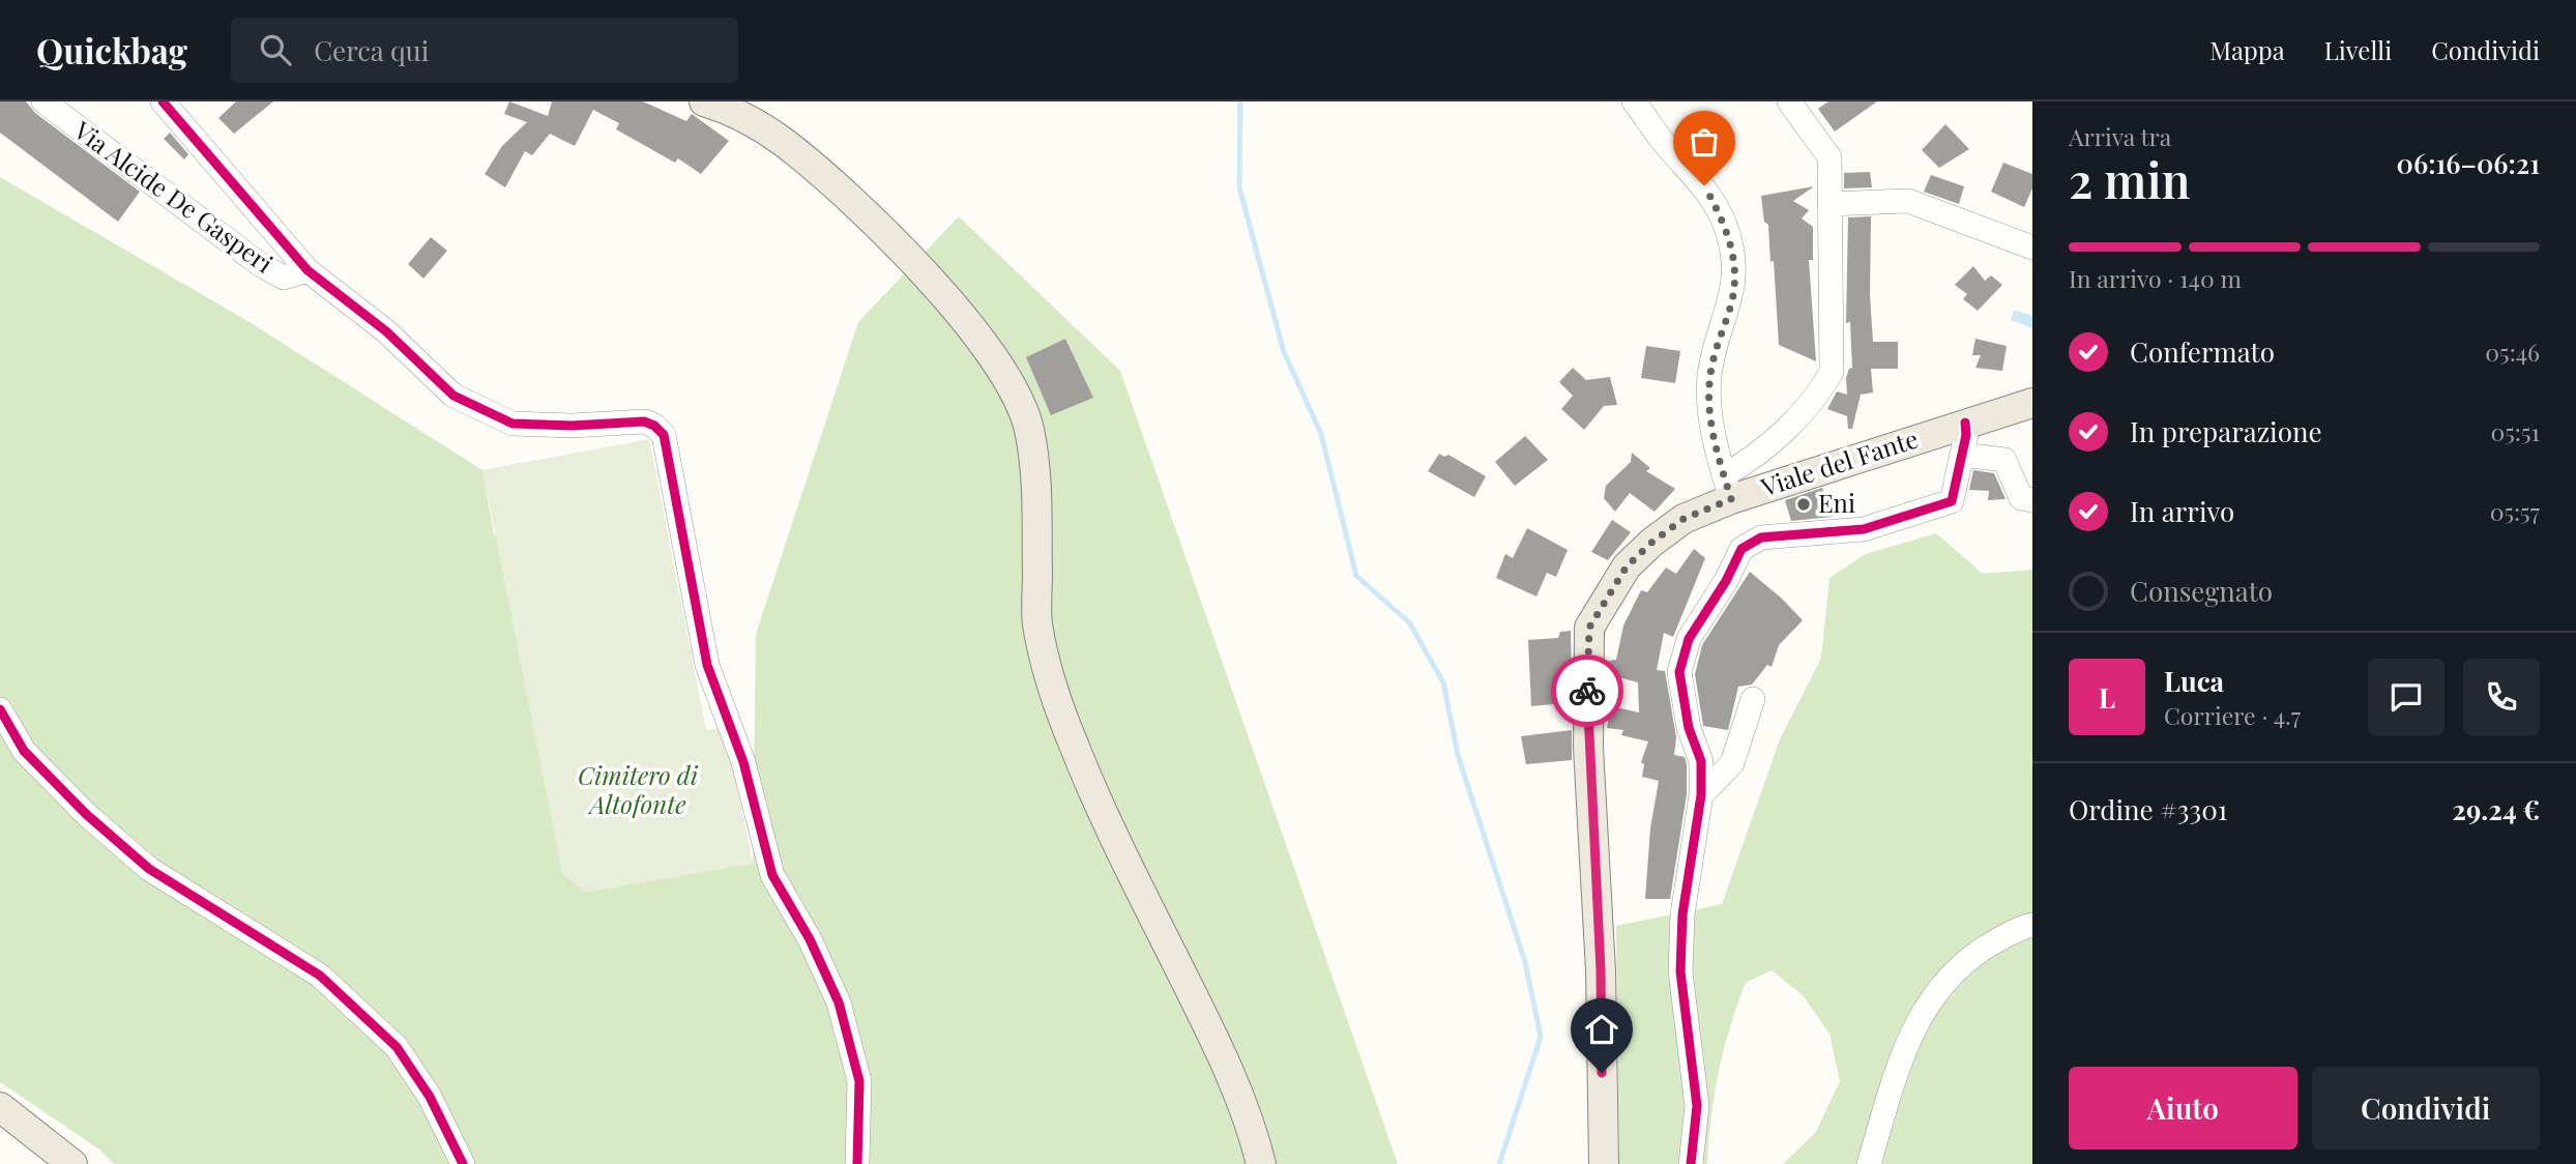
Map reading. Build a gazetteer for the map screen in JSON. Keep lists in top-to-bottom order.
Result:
{
  "streets": {
    "main road": ["Viale del Fante"],
    "street": ["Via Alcide De Gasperi"]
  },
  "parks": ["Cimitero di Altofonte"],
  "places": ["Eni"],
  "page": {
    "header": "Quickbag",
    "search": "Cerca qui",
    "nav": ["Mappa", "Livelli", "Condividi"],
    "heading": ["2 min", "Arriva tra", "06:16–06:21"],
    "panel": [
      "Luca",
      "Corriere · 4.7",
      "Ordine #3301",
      "29.24 €"
    ],
    "bar": "In arrivo · 140 m",
    "list": [
      ["Confermato", "05:46"],
      ["In preparazione", "05:51"],
      ["In arrivo", "05:57"],
      "Consegnato"
    ],
    "round": "L",
    "buttons": ["Aiuto", "Condividi"]
  }
}
